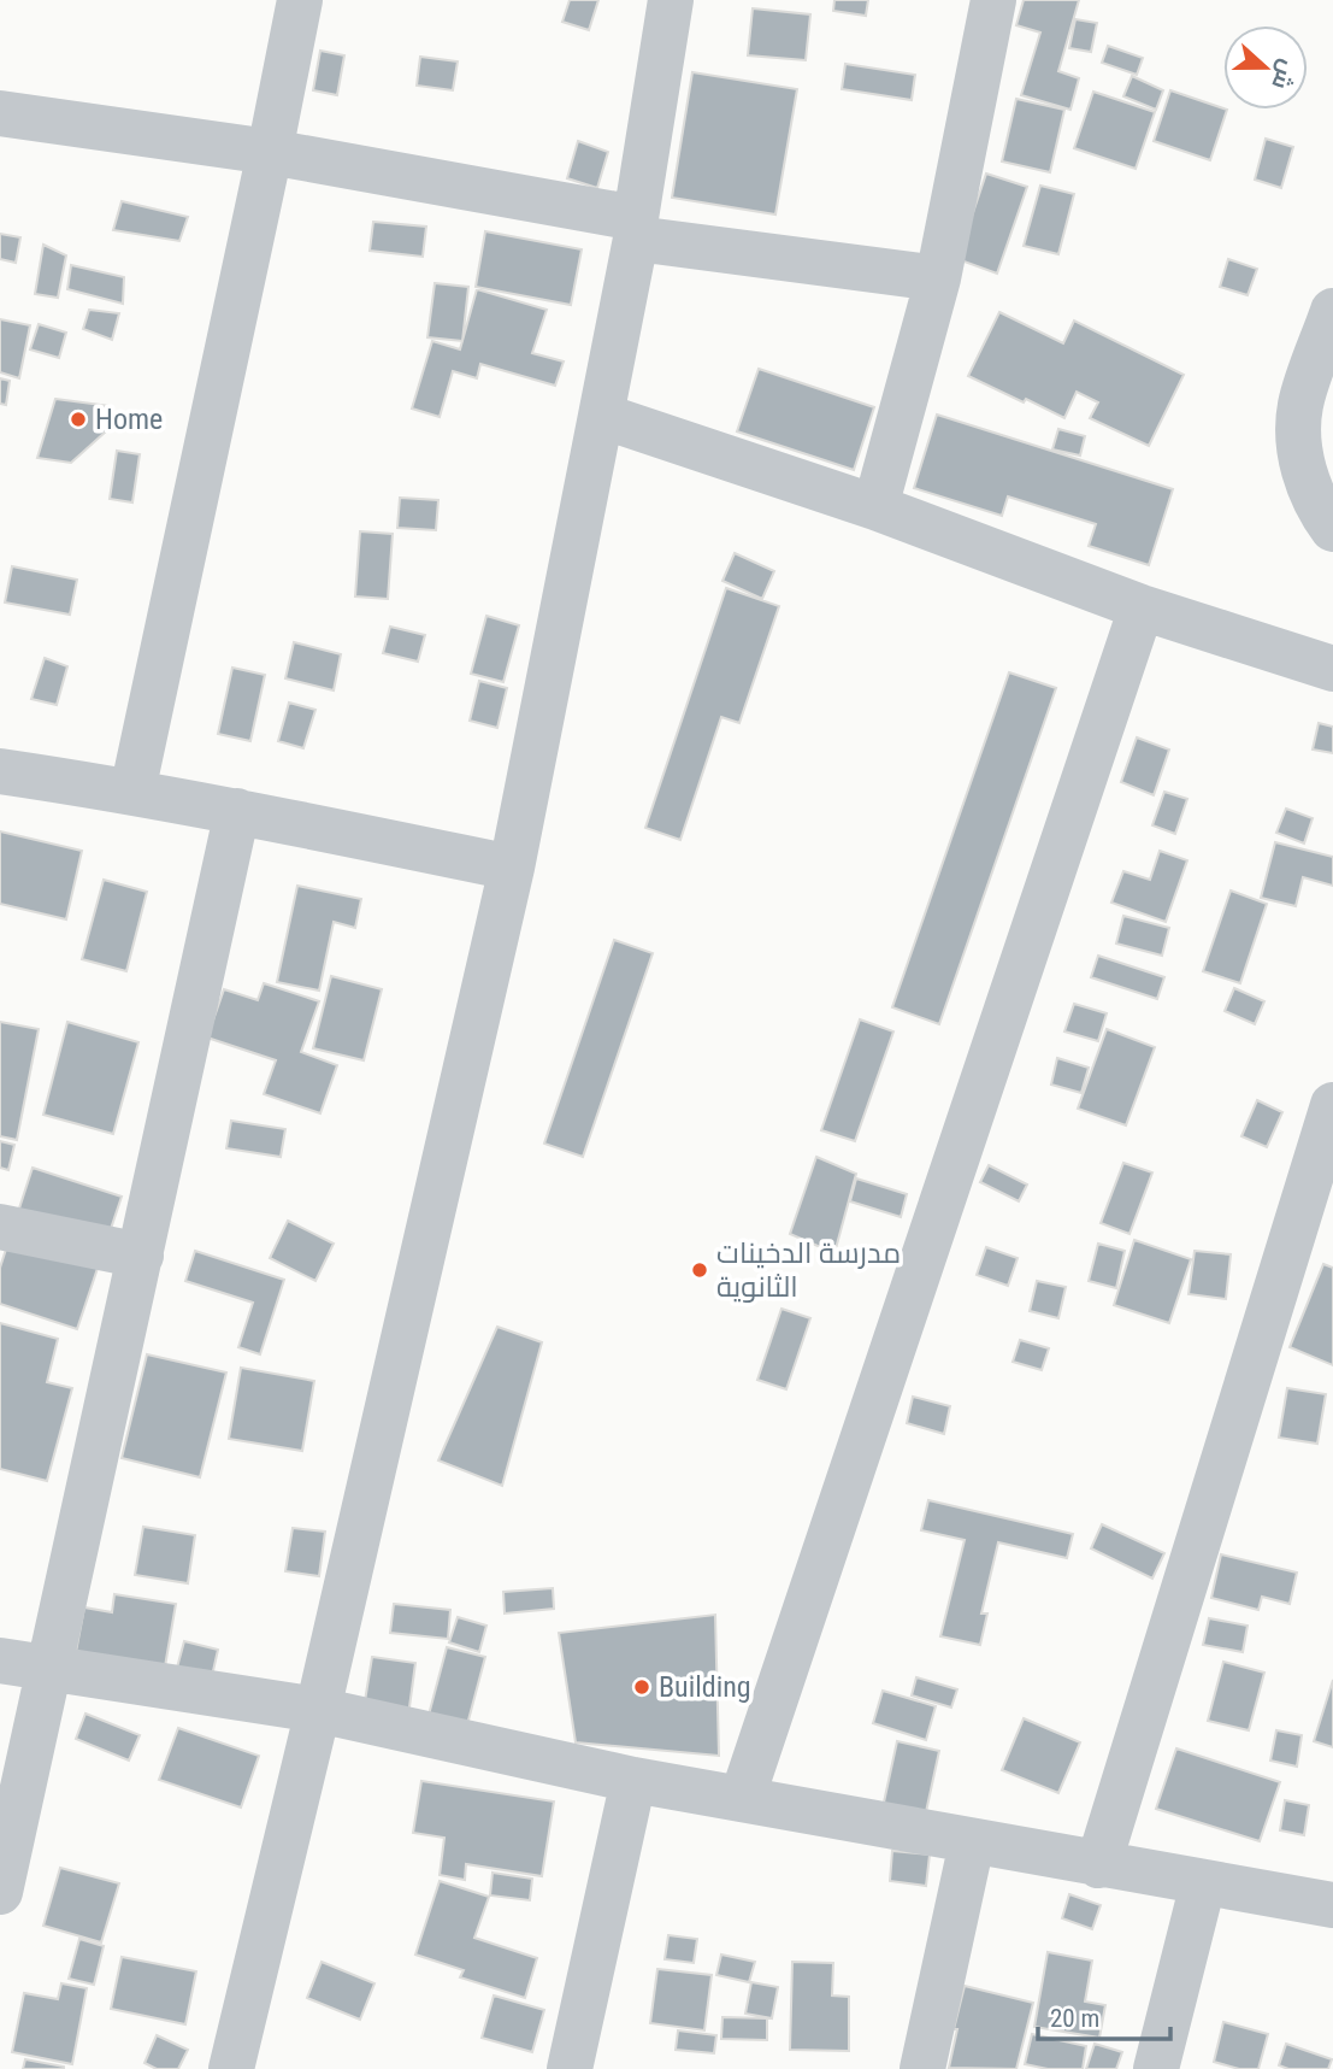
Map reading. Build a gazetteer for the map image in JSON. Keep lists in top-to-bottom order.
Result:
{
  "places": ["Home", "مدرسة الدخينات الثانوية", "Building"],
  "scale_bar": "20 m",
  "north": "right"
}
